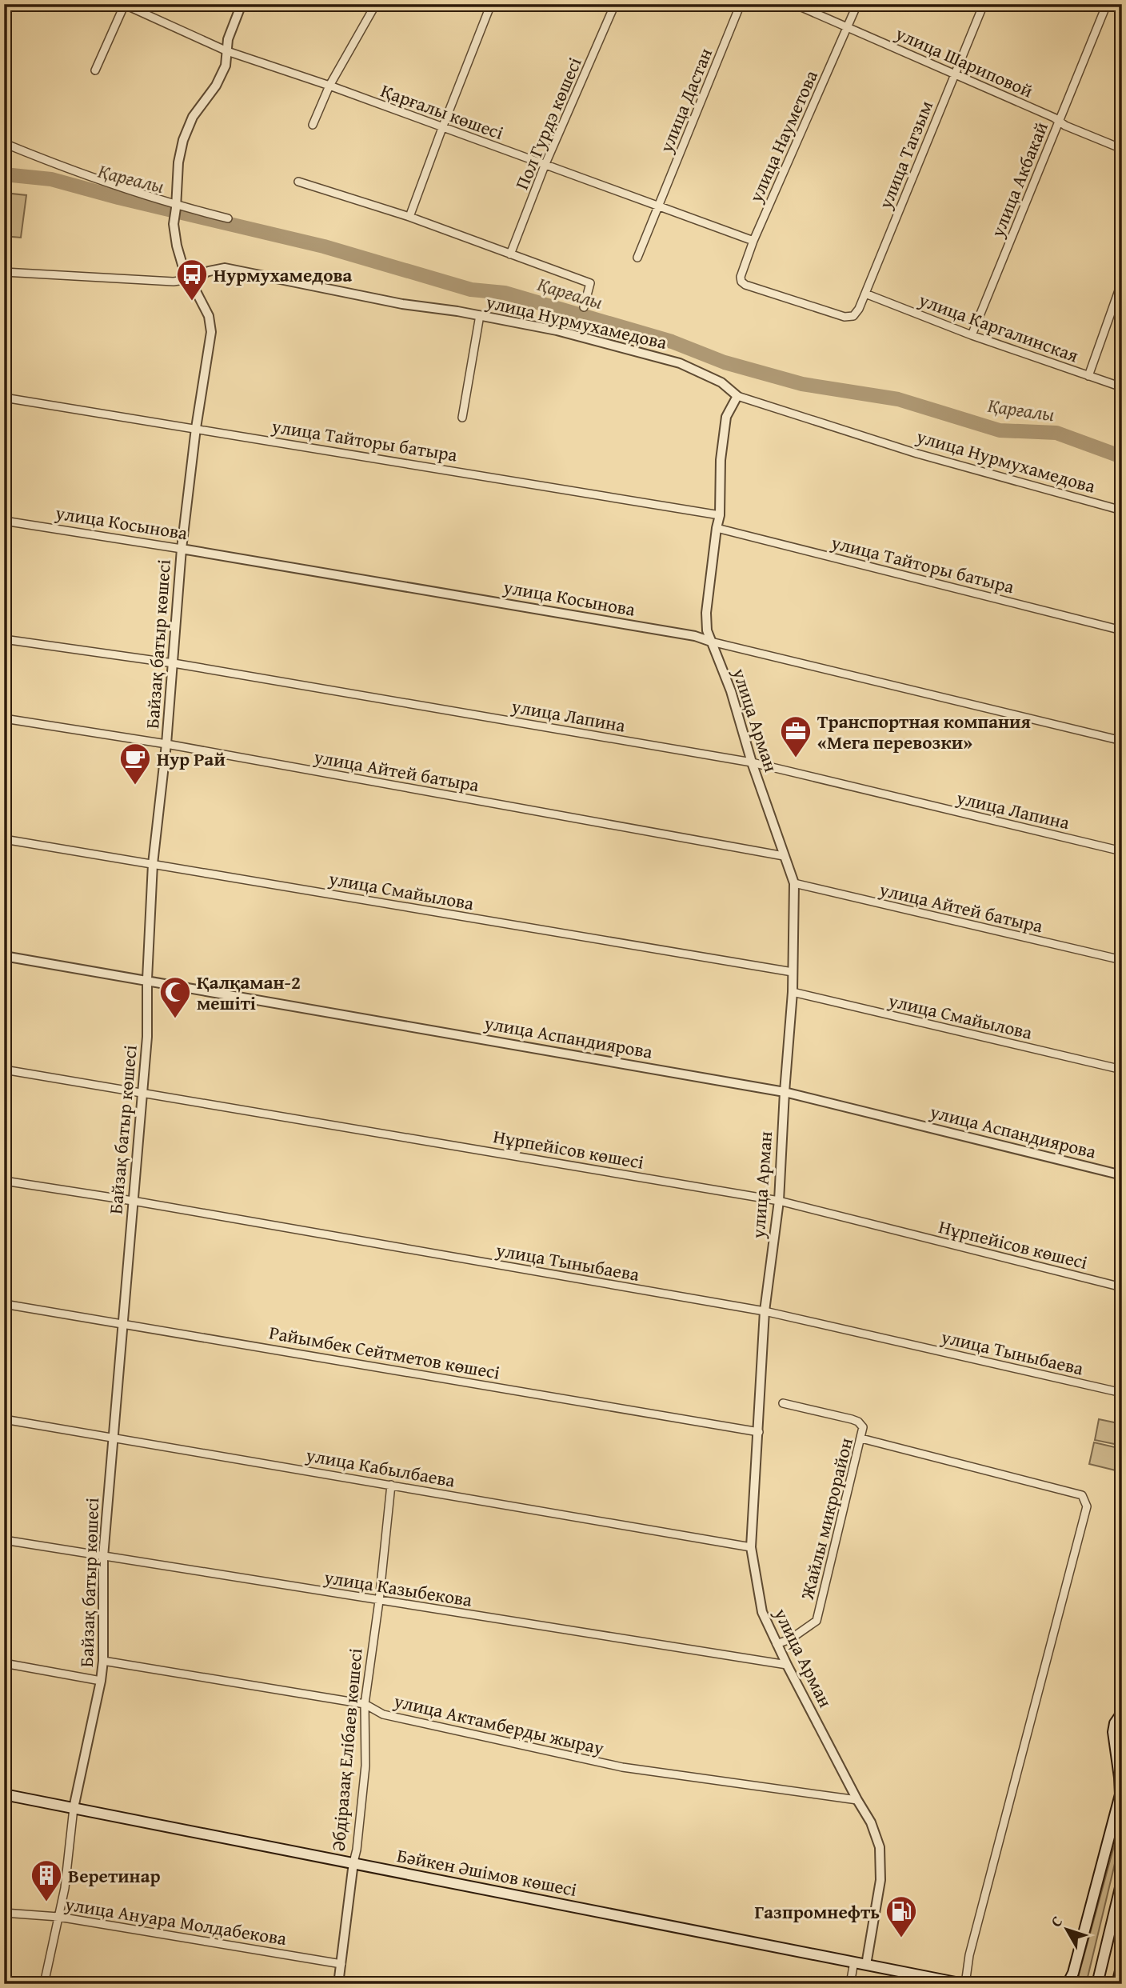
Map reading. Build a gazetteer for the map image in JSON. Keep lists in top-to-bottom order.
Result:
{
  "streets": {
    "main road": ["Бәйкен Әшімов көшесі"],
    "street": [
      "улица Шариповой",
      "улица Дастан",
      "Қарғалы көшесі",
      "Пол Гурдэ көшесі",
      "улица Науметова",
      "улица Тагзым",
      "улица Акбакай",
      "улица Нурмухамедова",
      "улица Каргалинская",
      "улица Тайторы батыра",
      "улица Косынова",
      "Байзақ батыр көшесі",
      "улица Лапина",
      "улица Арман",
      "улица Айтей батыра",
      "улица Смайылова",
      "улица Аспандиярова",
      "Нұрпейісов көшесі",
      "улица Тыныбаева",
      "Райымбек Сейтметов көшесі",
      "улица Кабылбаева",
      "Жайлы микрорайон",
      "улица Казыбекова",
      "улица Актамберды жырау",
      "Әбдіразақ Елібаев көшесі",
      "улица Ануара Молдабекова"
    ]
  },
  "crossings": [
    ["улица Шариповой", "улица Науметова"],
    ["улица Шариповой", "улица Тагзым"],
    ["улица Шариповой", "улица Акбакай"],
    ["улица Дастан", "Қарғалы көшесі"],
    ["Қарғалы көшесі", "Пол Гурдэ көшесі"],
    ["Қарғалы көшесі", "улица Науметова"],
    ["улица Науметова", "улица Тагзым"],
    ["улица Тагзым", "улица Каргалинская"],
    ["улица Акбакай", "улица Каргалинская"],
    ["улица Нурмухамедова", "Байзақ батыр көшесі"],
    ["улица Нурмухамедова", "улица Арман"],
    ["улица Тайторы батыра", "Байзақ батыр көшесі"],
    ["улица Тайторы батыра", "улица Арман"],
    ["улица Косынова", "Байзақ батыр көшесі"],
    ["улица Косынова", "улица Арман"],
    ["Байзақ батыр көшесі", "улица Лапина"],
    ["Байзақ батыр көшесі", "улица Айтей батыра"],
    ["Байзақ батыр көшесі", "улица Смайылова"],
    ["Байзақ батыр көшесі", "улица Аспандиярова"],
    ["Байзақ батыр көшесі", "Нұрпейісов көшесі"],
    ["Байзақ батыр көшесі", "улица Тыныбаева"],
    ["Байзақ батыр көшесі", "Райымбек Сейтметов көшесі"],
    ["Байзақ батыр көшесі", "улица Кабылбаева"],
    ["Байзақ батыр көшесі", "улица Казыбекова"],
    ["Байзақ батыр көшесі", "улица Актамберды жырау"],
    ["Байзақ батыр көшесі", "Бәйкен Әшімов көшесі"],
    ["Байзақ батыр көшесі", "улица Ануара Молдабекова"],
    ["улица Лапина", "улица Арман"],
    ["улица Арман", "улица Айтей батыра"],
    ["улица Арман", "улица Смайылова"],
    ["улица Арман", "улица Аспандиярова"],
    ["улица Арман", "Нұрпейісов көшесі"],
    ["улица Арман", "улица Тыныбаева"],
    ["улица Арман", "Райымбек Сейтметов көшесі"],
    ["улица Арман", "улица Кабылбаева"],
    ["улица Арман", "Жайлы микрорайон"],
    ["улица Арман", "улица Казыбекова"],
    ["улица Арман", "улица Актамберды жырау"],
    ["улица Арман", "Бәйкен Әшімов көшесі"],
    ["улица Кабылбаева", "Әбдіразақ Елібаев көшесі"],
    ["улица Казыбекова", "Әбдіразақ Елібаев көшесі"],
    ["улица Актамберды жырау", "Әбдіразақ Елібаев көшесі"],
    ["Әбдіразақ Елібаев көшесі", "Бәйкен Әшімов көшесі"],
    ["Әбдіразақ Елібаев көшесі", "улица Ануара Молдабекова"]
  ],
  "water": ["Қарғалы"],
  "places": {
    "bus stop": ["Нурмухамедова"],
    "office": ["Транспортная компания «Мега перевозки»"],
    "cafe": ["Нур Рай"],
    "mosque": ["Қалқаман-2 мешіті"],
    "building": ["Веретинар"],
    "fuel station": ["Газпромнефть"]
  },
  "north": "top left"
}
